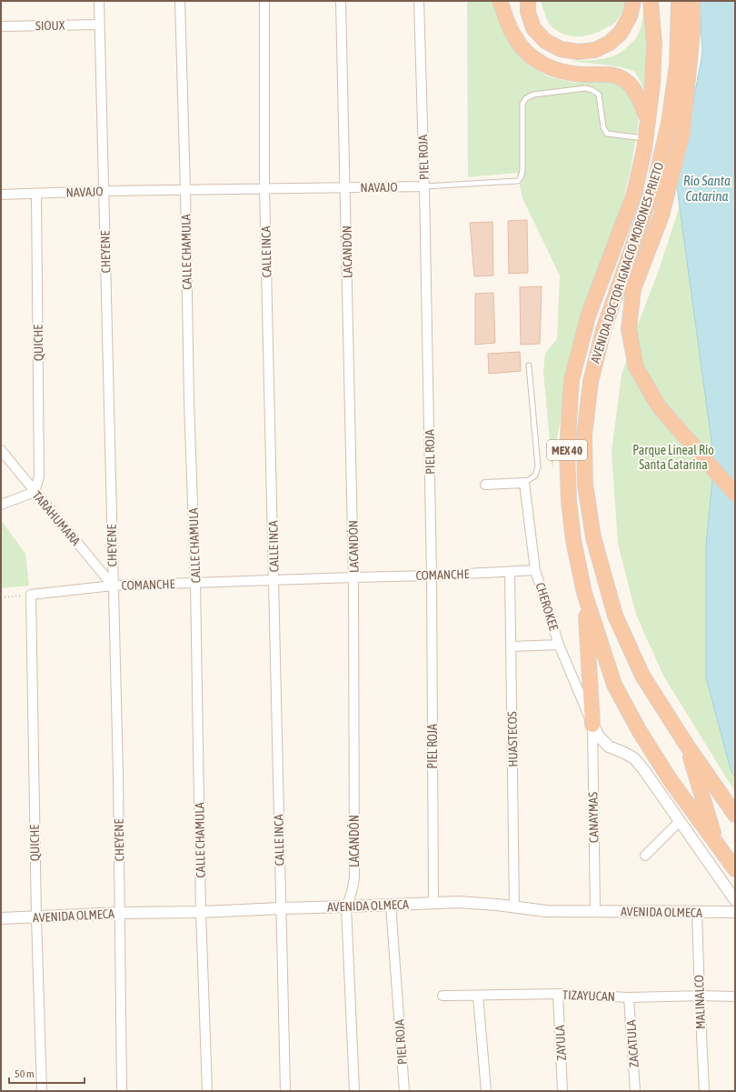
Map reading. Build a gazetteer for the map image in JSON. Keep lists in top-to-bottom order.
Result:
{
  "streets": {
    "highway": ["AVENIDA DOCTOR IGNACIO MORONES PRIETO", "MEX 40"],
    "street": [
      "SIOUX",
      "PIEL ROJA",
      "NAVAJO",
      "CHEYENE",
      "CALLE CHAMULA",
      "CALLE INCA",
      "LACANDÓN",
      "QUICHE",
      "TARAHUMARA",
      "COMANCHE",
      "CHEROKEE",
      "HUASTECOS",
      "CANAYMAS",
      "AVENIDA OLMECA",
      "TIZAYUCAN",
      "MALINALCO",
      "ZAYULA",
      "ZACATULA"
    ]
  },
  "crossings": [
    ["SIOUX", "CHEYENE"],
    ["PIEL ROJA", "NAVAJO"],
    ["PIEL ROJA", "COMANCHE"],
    ["PIEL ROJA", "AVENIDA OLMECA"],
    ["NAVAJO", "CHEYENE"],
    ["NAVAJO", "CALLE CHAMULA"],
    ["NAVAJO", "CALLE INCA"],
    ["NAVAJO", "LACANDÓN"],
    ["NAVAJO", "AVENIDA DOCTOR IGNACIO MORONES PRIETO"],
    ["NAVAJO", "QUICHE"],
    ["CHEYENE", "TARAHUMARA"],
    ["CHEYENE", "COMANCHE"],
    ["CHEYENE", "AVENIDA OLMECA"],
    ["CALLE CHAMULA", "COMANCHE"],
    ["CALLE CHAMULA", "AVENIDA OLMECA"],
    ["CALLE INCA", "COMANCHE"],
    ["CALLE INCA", "AVENIDA OLMECA"],
    ["LACANDÓN", "COMANCHE"],
    ["LACANDÓN", "AVENIDA OLMECA"],
    ["QUICHE", "TARAHUMARA"],
    ["QUICHE", "COMANCHE"],
    ["QUICHE", "AVENIDA OLMECA"],
    ["TARAHUMARA", "COMANCHE"],
    ["COMANCHE", "CHEROKEE"],
    ["COMANCHE", "HUASTECOS"],
    ["CHEROKEE", "CANAYMAS"],
    ["HUASTECOS", "AVENIDA OLMECA"],
    ["CANAYMAS", "AVENIDA OLMECA"],
    ["AVENIDA OLMECA", "MALINALCO"],
    ["TIZAYUCAN", "MALINALCO"],
    ["TIZAYUCAN", "ZAYULA"],
    ["TIZAYUCAN", "ZACATULA"]
  ],
  "water": ["Río Santa Catarina"],
  "parks": ["Parque Lineal Río Santa Catarina"],
  "scale_bar": "50 m"
}
